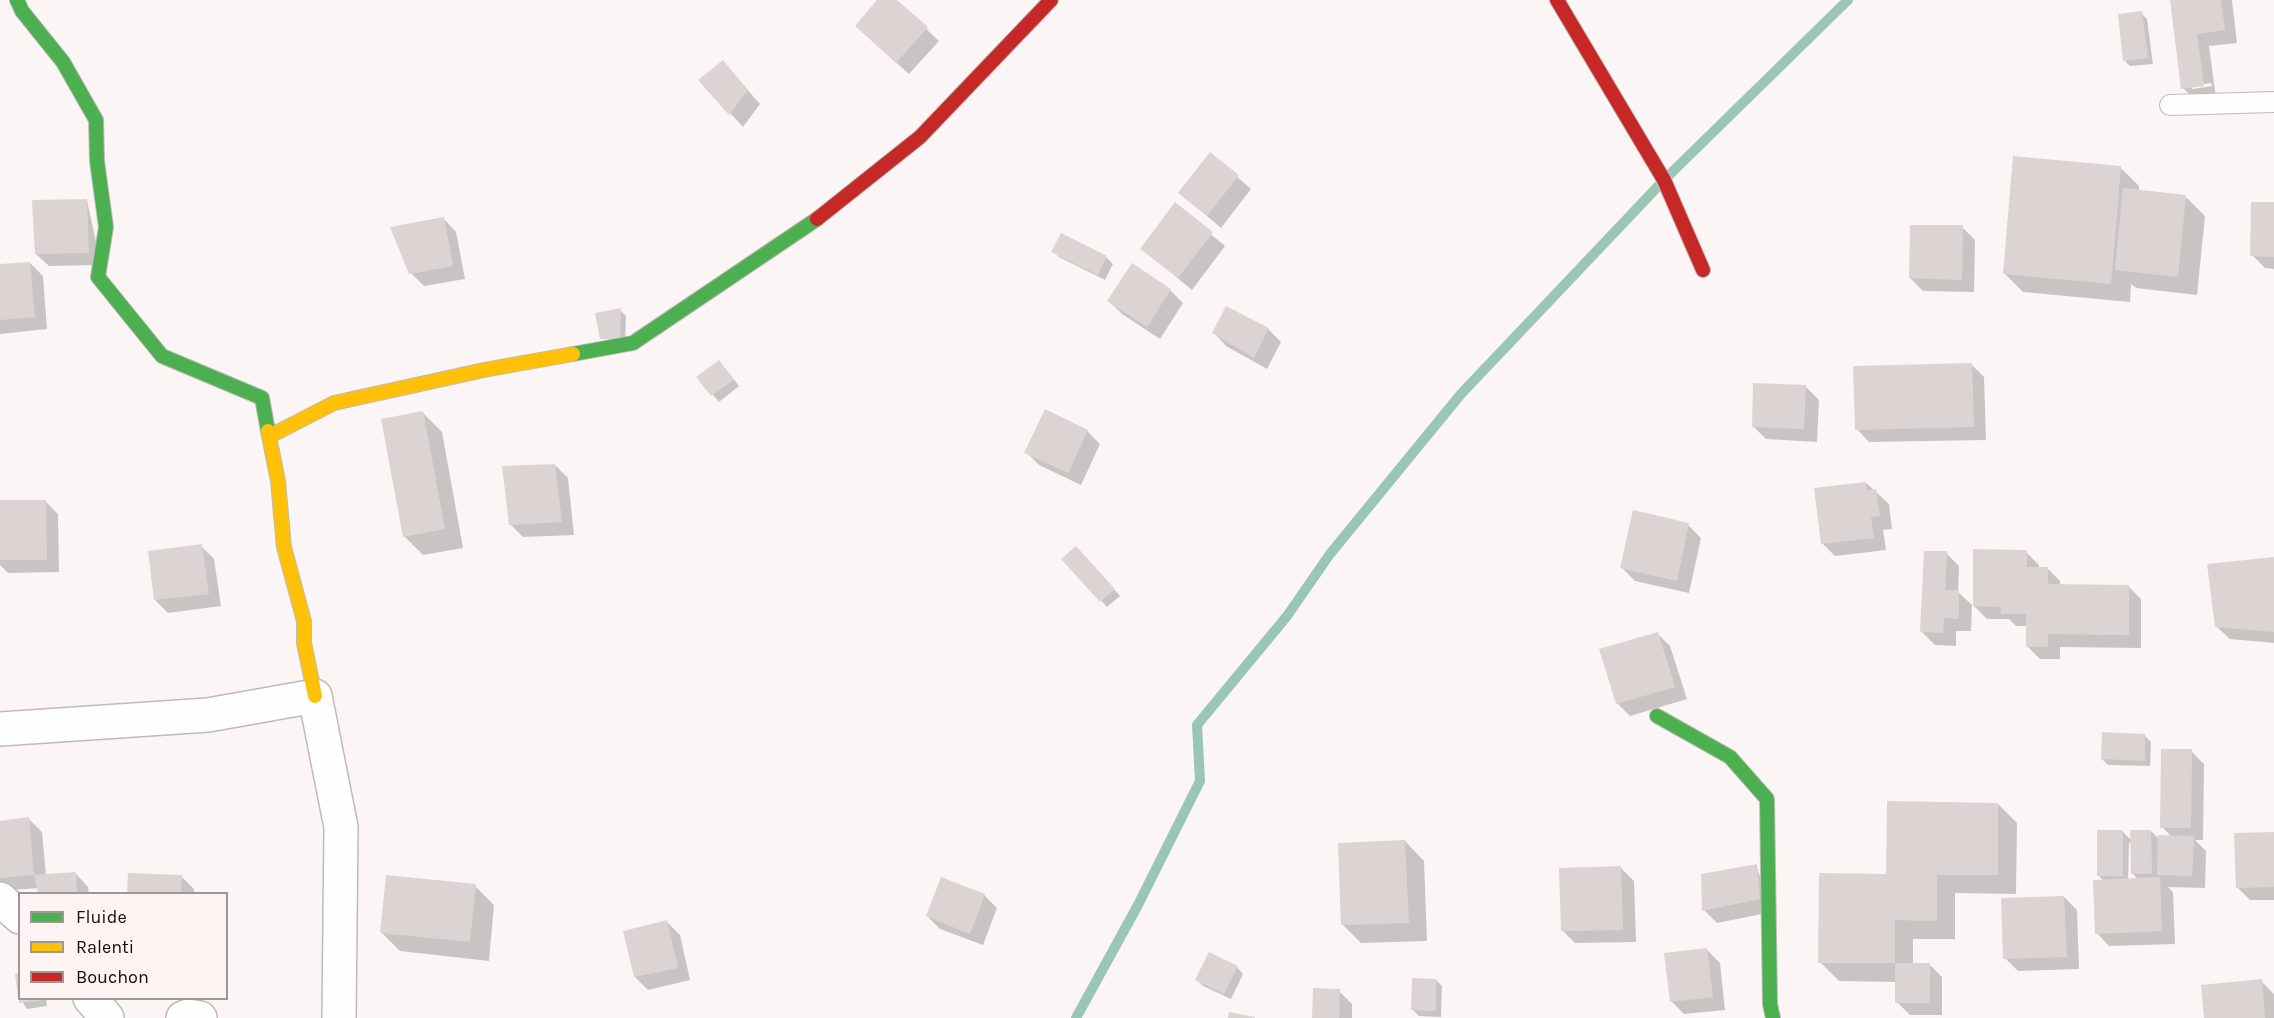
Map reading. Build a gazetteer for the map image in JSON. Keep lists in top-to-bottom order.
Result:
{
  "legend": ["Fluide", "Ralenti", "Bouchon"]
}
